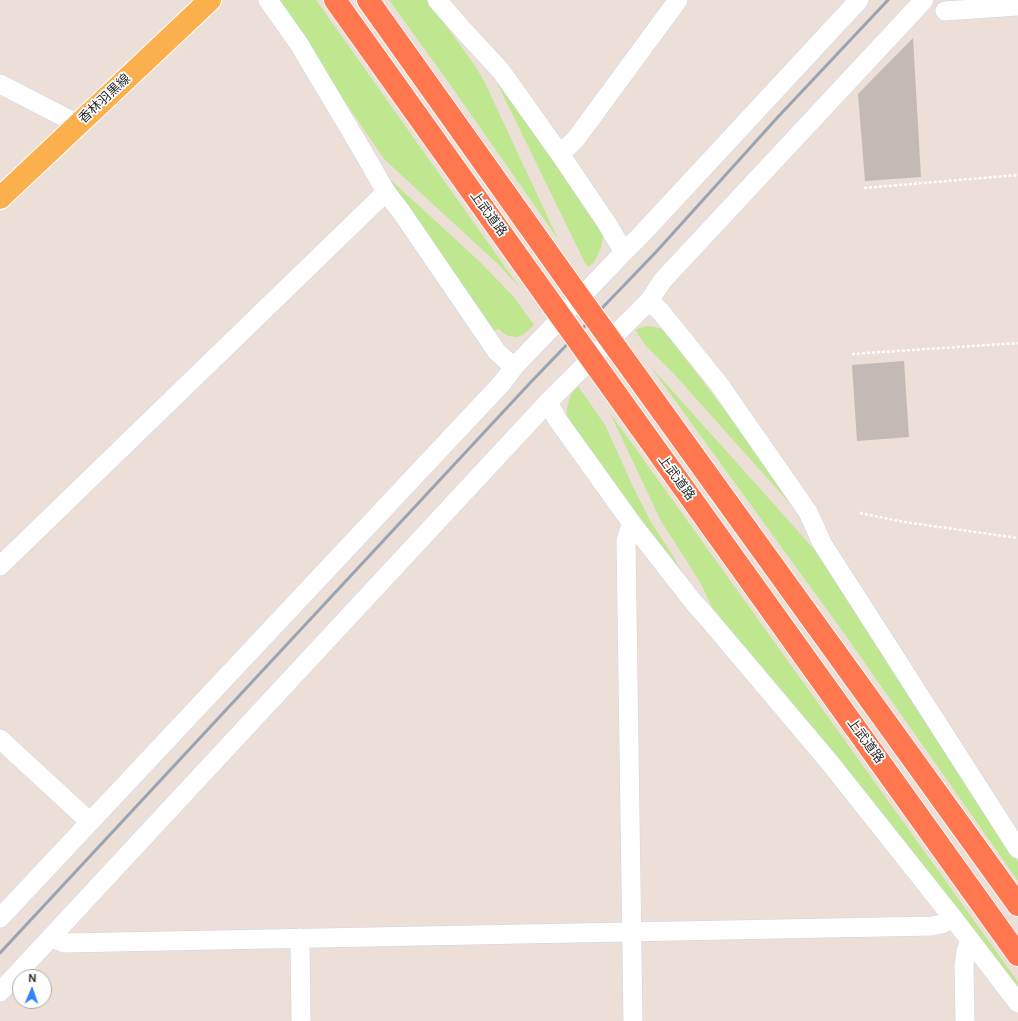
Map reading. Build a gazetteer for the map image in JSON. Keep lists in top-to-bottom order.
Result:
{
  "streets": {
    "highway": ["上武道路"],
    "main road": ["香林羽黒線"]
  },
  "north": "top"
}
